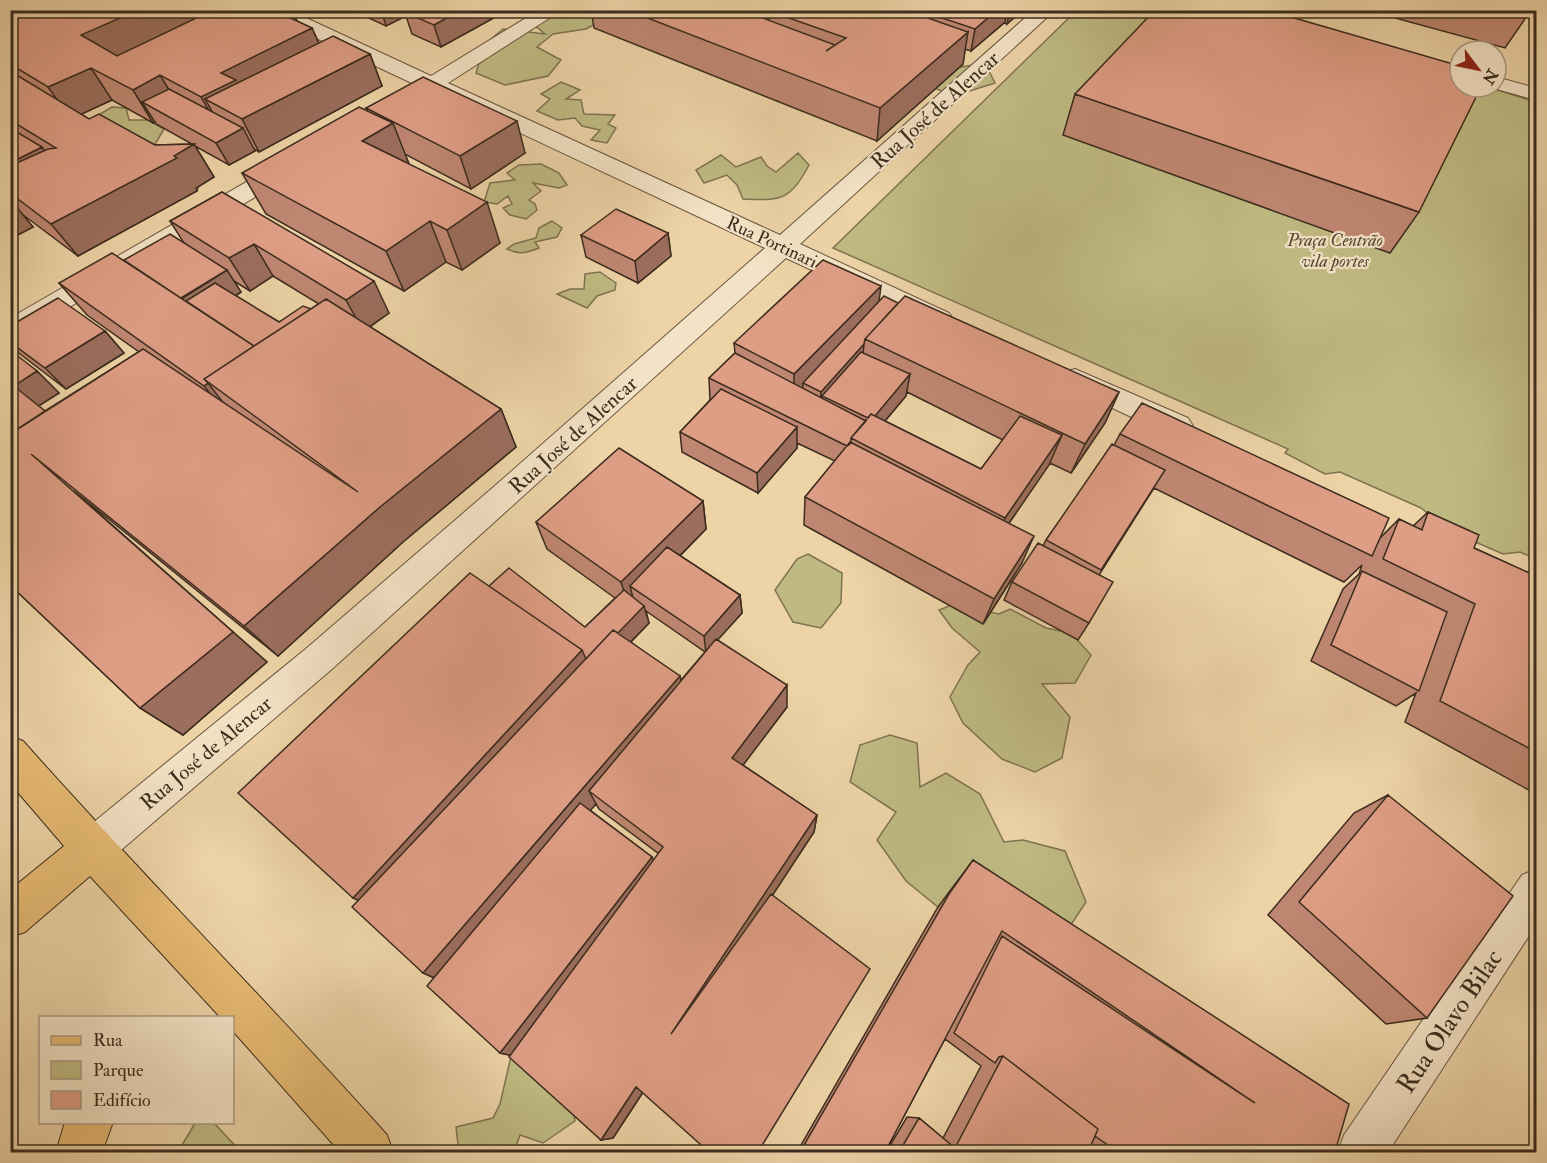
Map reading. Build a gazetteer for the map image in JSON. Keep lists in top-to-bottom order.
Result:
{
  "streets": {
    "street": ["Rua José de Alencar", "Rua Portinari", "Rua Olavo Bilac"]
  },
  "crossings": [
    ["Rua José de Alencar", "Rua Portinari"]
  ],
  "parks": ["Praça Centrão vila portes"],
  "legend": ["Rua", "Parque", "Edifício"],
  "north": "bottom right"
}
